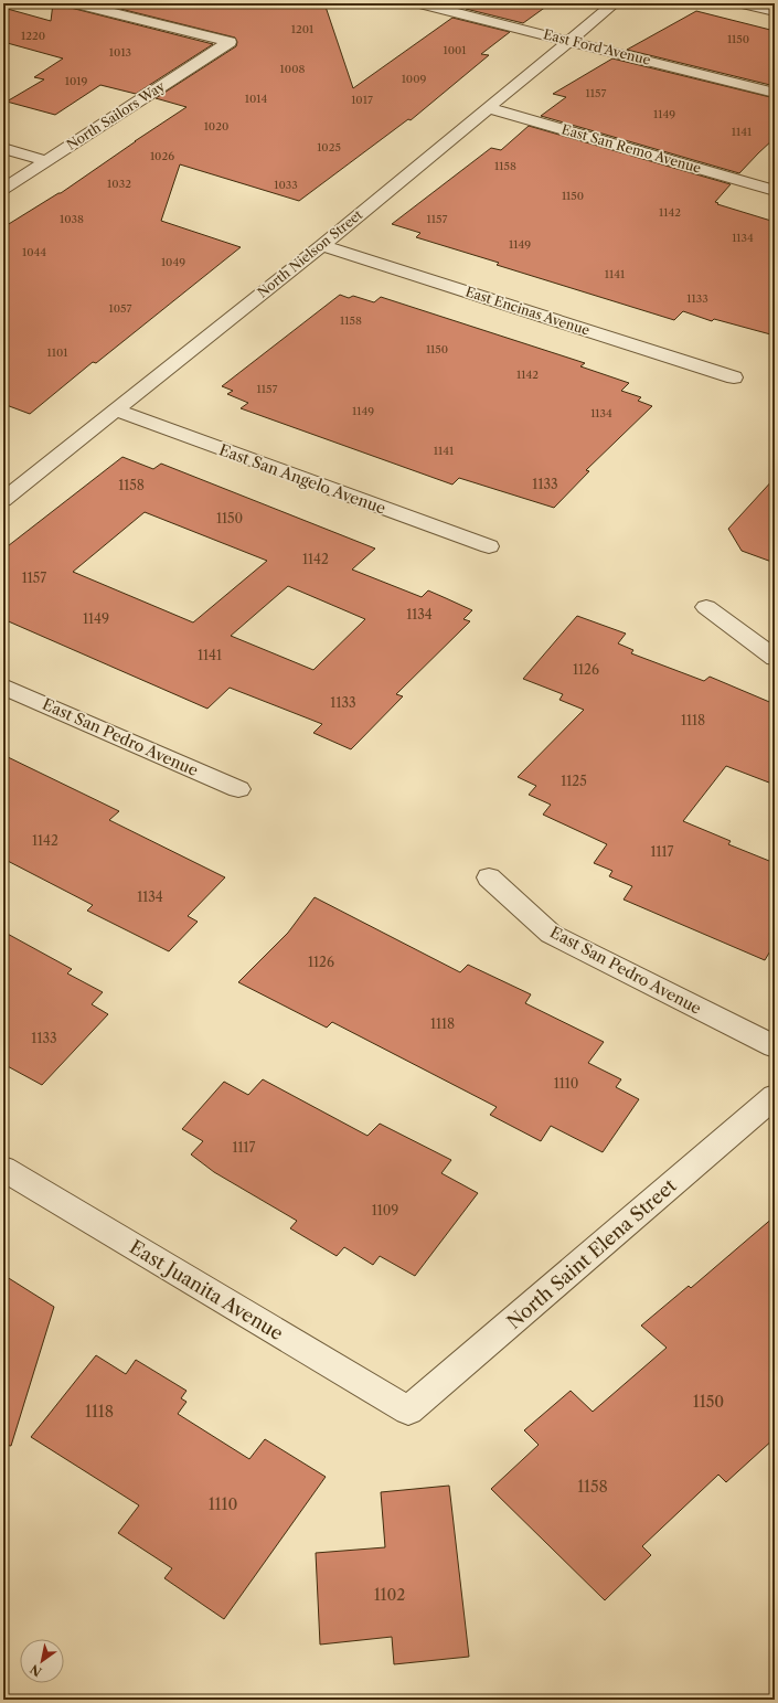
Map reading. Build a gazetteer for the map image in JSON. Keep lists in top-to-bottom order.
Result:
{
  "streets": {
    "street": [
      "East Ford Avenue",
      "North Sailors Way",
      "East San Remo Avenue",
      "North Nielson Street",
      "East Encinas Avenue",
      "East San Angelo Avenue",
      "East San Pedro Avenue",
      "North Saint Elena Street",
      "East Juanita Avenue"
    ]
  },
  "crossings": [
    ["East Ford Avenue", "North Nielson Street"],
    ["East San Remo Avenue", "North Nielson Street"],
    ["North Nielson Street", "East Encinas Avenue"],
    ["North Nielson Street", "East San Angelo Avenue"],
    ["North Saint Elena Street", "East Juanita Avenue"]
  ],
  "house_numbers": [
    "1201",
    "1220",
    "1150",
    "1001",
    "1013",
    "1008",
    "1009",
    "1019",
    "1157",
    "1014",
    "1017",
    "1149",
    "1020",
    "1141",
    "1025",
    "1026",
    "1158",
    "1032",
    "1033",
    "1150",
    "1142",
    "1038",
    "1157",
    "1134",
    "1149",
    "1044",
    "1049",
    "1141",
    "1133",
    "1057",
    "1158",
    "1150",
    "1101",
    "1142",
    "1157",
    "1149",
    "1134",
    "1141",
    "1133",
    "1158",
    "1150",
    "1142",
    "1157",
    "1134",
    "1149",
    "1141",
    "1126",
    "1133",
    "1118",
    "1125",
    "1142",
    "1117",
    "1134",
    "1126",
    "1118",
    "1133",
    "1110",
    "1117",
    "1109",
    "1150",
    "1118",
    "1158",
    "1110",
    "1102"
  ],
  "north": "bottom left"
}
